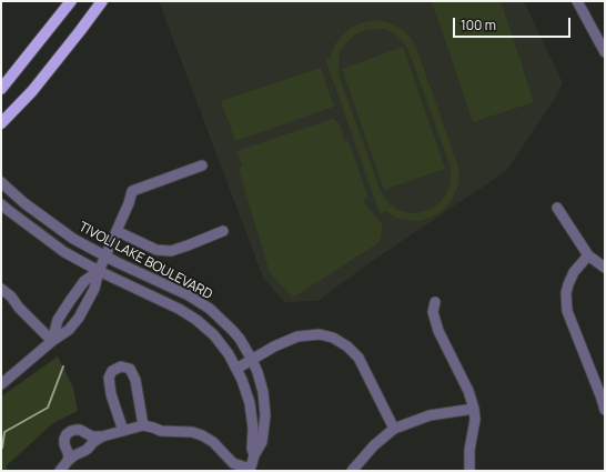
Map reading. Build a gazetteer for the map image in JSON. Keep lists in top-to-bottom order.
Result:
{
  "streets": {
    "street": ["TIVOLI LAKE BOULEVARD"]
  },
  "scale_bar": "100 m"
}
